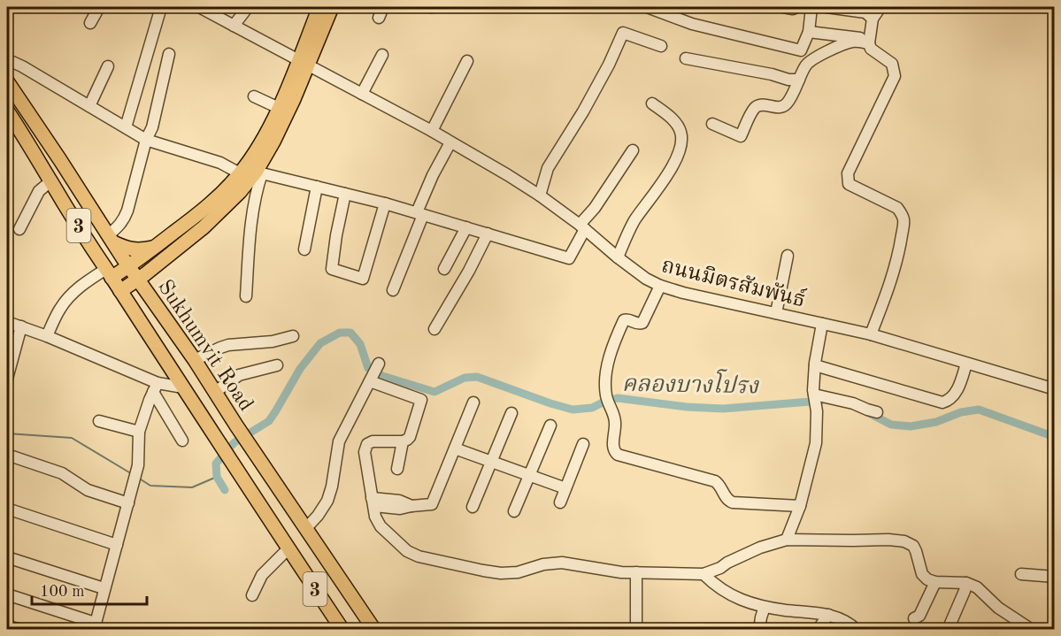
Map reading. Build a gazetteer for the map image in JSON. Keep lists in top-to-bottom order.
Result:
{
  "streets": {
    "main road": ["3", "Sukhumvit Road"],
    "street": ["ถนนมิตรสัมพันธ์"]
  },
  "water": ["คลองบางโปรง"],
  "scale_bar": "100 m"
}
